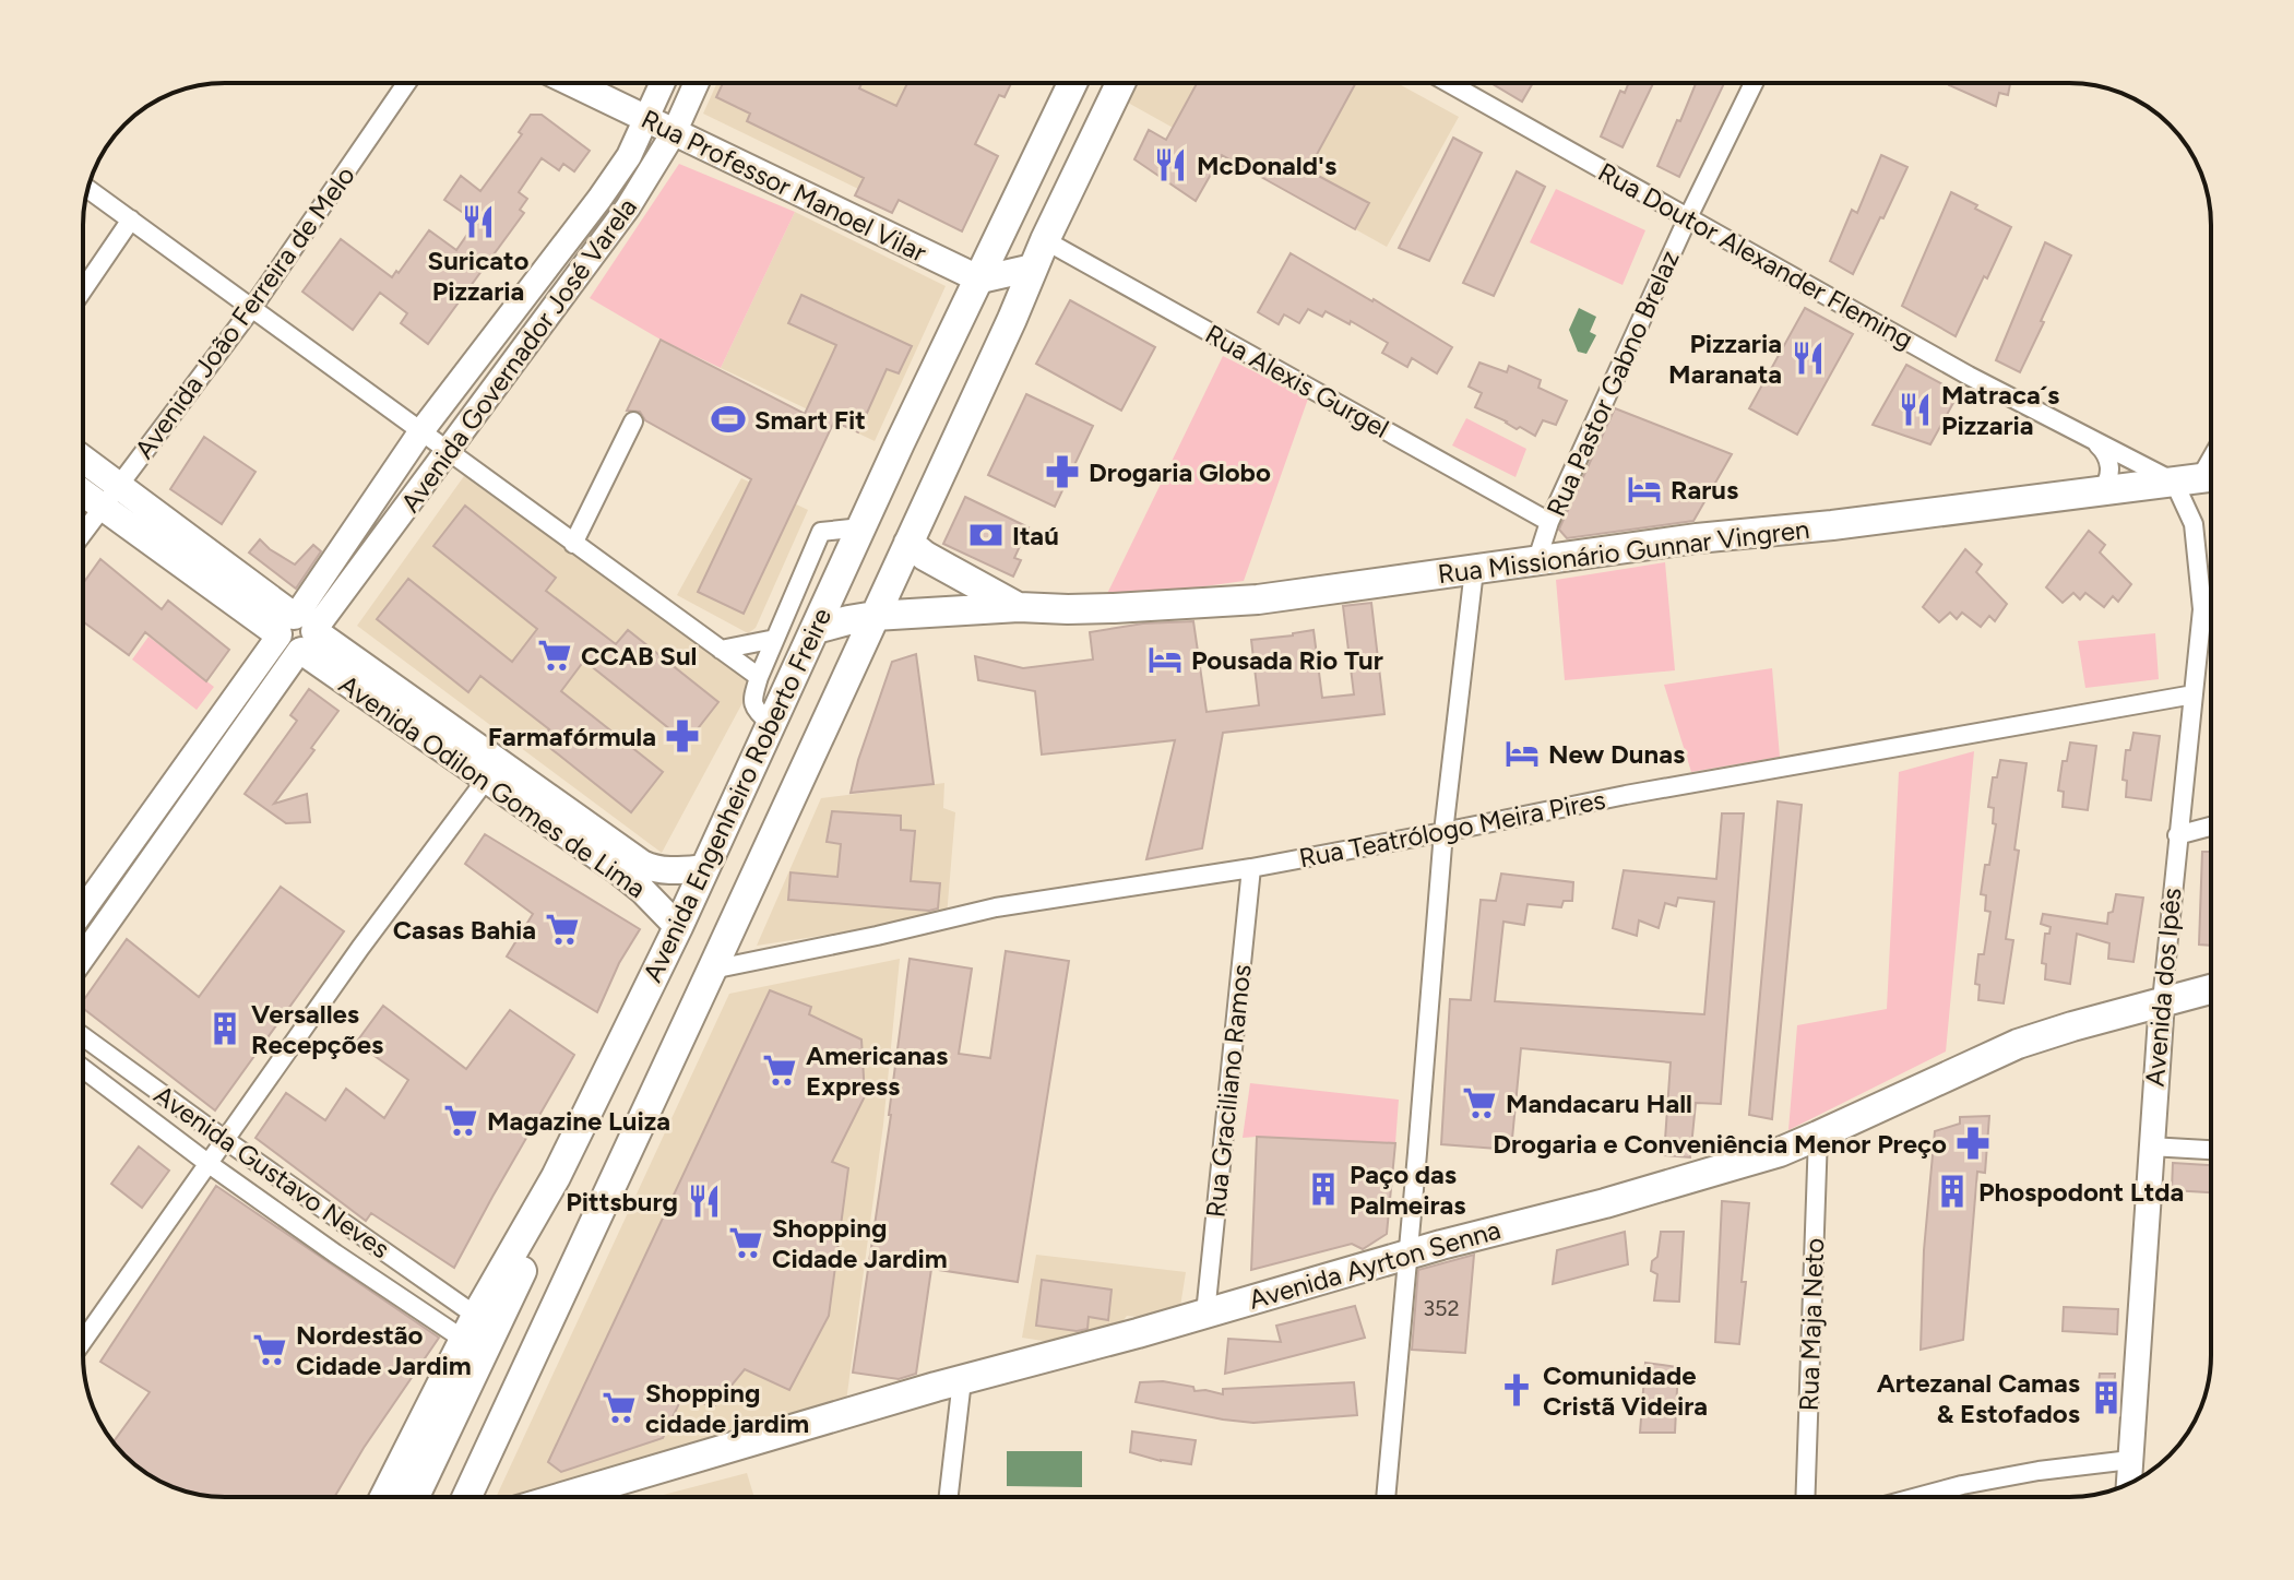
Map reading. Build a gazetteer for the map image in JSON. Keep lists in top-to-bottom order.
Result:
{
  "streets": {
    "main road": [
      "Rua Professor Manoel Vilar",
      "Rua Missionário Gunnar Vingren",
      "Avenida Odilon Gomes de Lima",
      "Avenida Engenheiro Roberto Freire",
      "Avenida Ayrton Senna"
    ],
    "street": [
      "Rua Doutor Alexander Fleming",
      "Avenida João Ferreira de Melo",
      "Avenida Governador José Varela",
      "Rua Alexis Gurgel",
      "Rua Pastor Gabno Brelaz",
      "Rua Teatrólogo Meira Pires",
      "Avenida dos Ipês",
      "Rua Graciliano Ramos",
      "Avenida Gustavo Neves",
      "Rua Maja Neto"
    ]
  },
  "crossings": [
    ["Rua Professor Manoel Vilar", "Avenida Governador José Varela"],
    ["Rua Professor Manoel Vilar", "Avenida Engenheiro Roberto Freire"],
    ["Rua Doutor Alexander Fleming", "Rua Pastor Gabno Brelaz"],
    ["Rua Doutor Alexander Fleming", "Rua Missionário Gunnar Vingren"],
    ["Rua Doutor Alexander Fleming", "Avenida dos Ipês"],
    ["Avenida João Ferreira de Melo", "Avenida Odilon Gomes de Lima"],
    ["Avenida Governador José Varela", "Avenida Odilon Gomes de Lima"],
    ["Rua Alexis Gurgel", "Rua Pastor Gabno Brelaz"],
    ["Rua Alexis Gurgel", "Avenida Engenheiro Roberto Freire"],
    ["Rua Pastor Gabno Brelaz", "Rua Missionário Gunnar Vingren"],
    ["Rua Missionário Gunnar Vingren", "Avenida Engenheiro Roberto Freire"],
    ["Rua Missionário Gunnar Vingren", "Avenida dos Ipês"],
    ["Avenida Odilon Gomes de Lima", "Avenida Engenheiro Roberto Freire"],
    ["Avenida Engenheiro Roberto Freire", "Rua Teatrólogo Meira Pires"],
    ["Avenida Engenheiro Roberto Freire", "Avenida Gustavo Neves"],
    ["Rua Teatrólogo Meira Pires", "Avenida dos Ipês"],
    ["Rua Teatrólogo Meira Pires", "Rua Graciliano Ramos"],
    ["Avenida dos Ipês", "Avenida Ayrton Senna"],
    ["Rua Graciliano Ramos", "Avenida Ayrton Senna"],
    ["Avenida Ayrton Senna", "Rua Maja Neto"]
  ],
  "places": {
    "restaurant": [
      "McDonald's",
      "Suricato Pizzaria",
      "Pizzaria Maranata",
      "Matraca´s Pizzaria",
      "Pittsburg"
    ],
    "sports": ["Smart Fit"],
    "pharmacy": ["Drogaria Globo", "Farmafórmula", "Drogaria e Conveniência Menor Preço"],
    "hotel": ["Rarus", "Pousada Rio Tur", "New Dunas"],
    "bank": ["Itaú"],
    "supermarket": [
      "CCAB Sul",
      "Casas Bahia",
      "Americanas Express",
      "Mandacaru Hall",
      "Magazine Luiza",
      "Shopping Cidade Jardim",
      "Nordestão Cidade Jardim",
      "Shopping cidade jardim"
    ],
    "building": [
      "Versalles Recepções",
      "Paço das Palmeiras",
      "Phospodont Ltda",
      "Artezanal Camas & Estofados"
    ],
    "church": ["Comunidade Cristã Videira"]
  },
  "house_numbers": ["352"]
}
